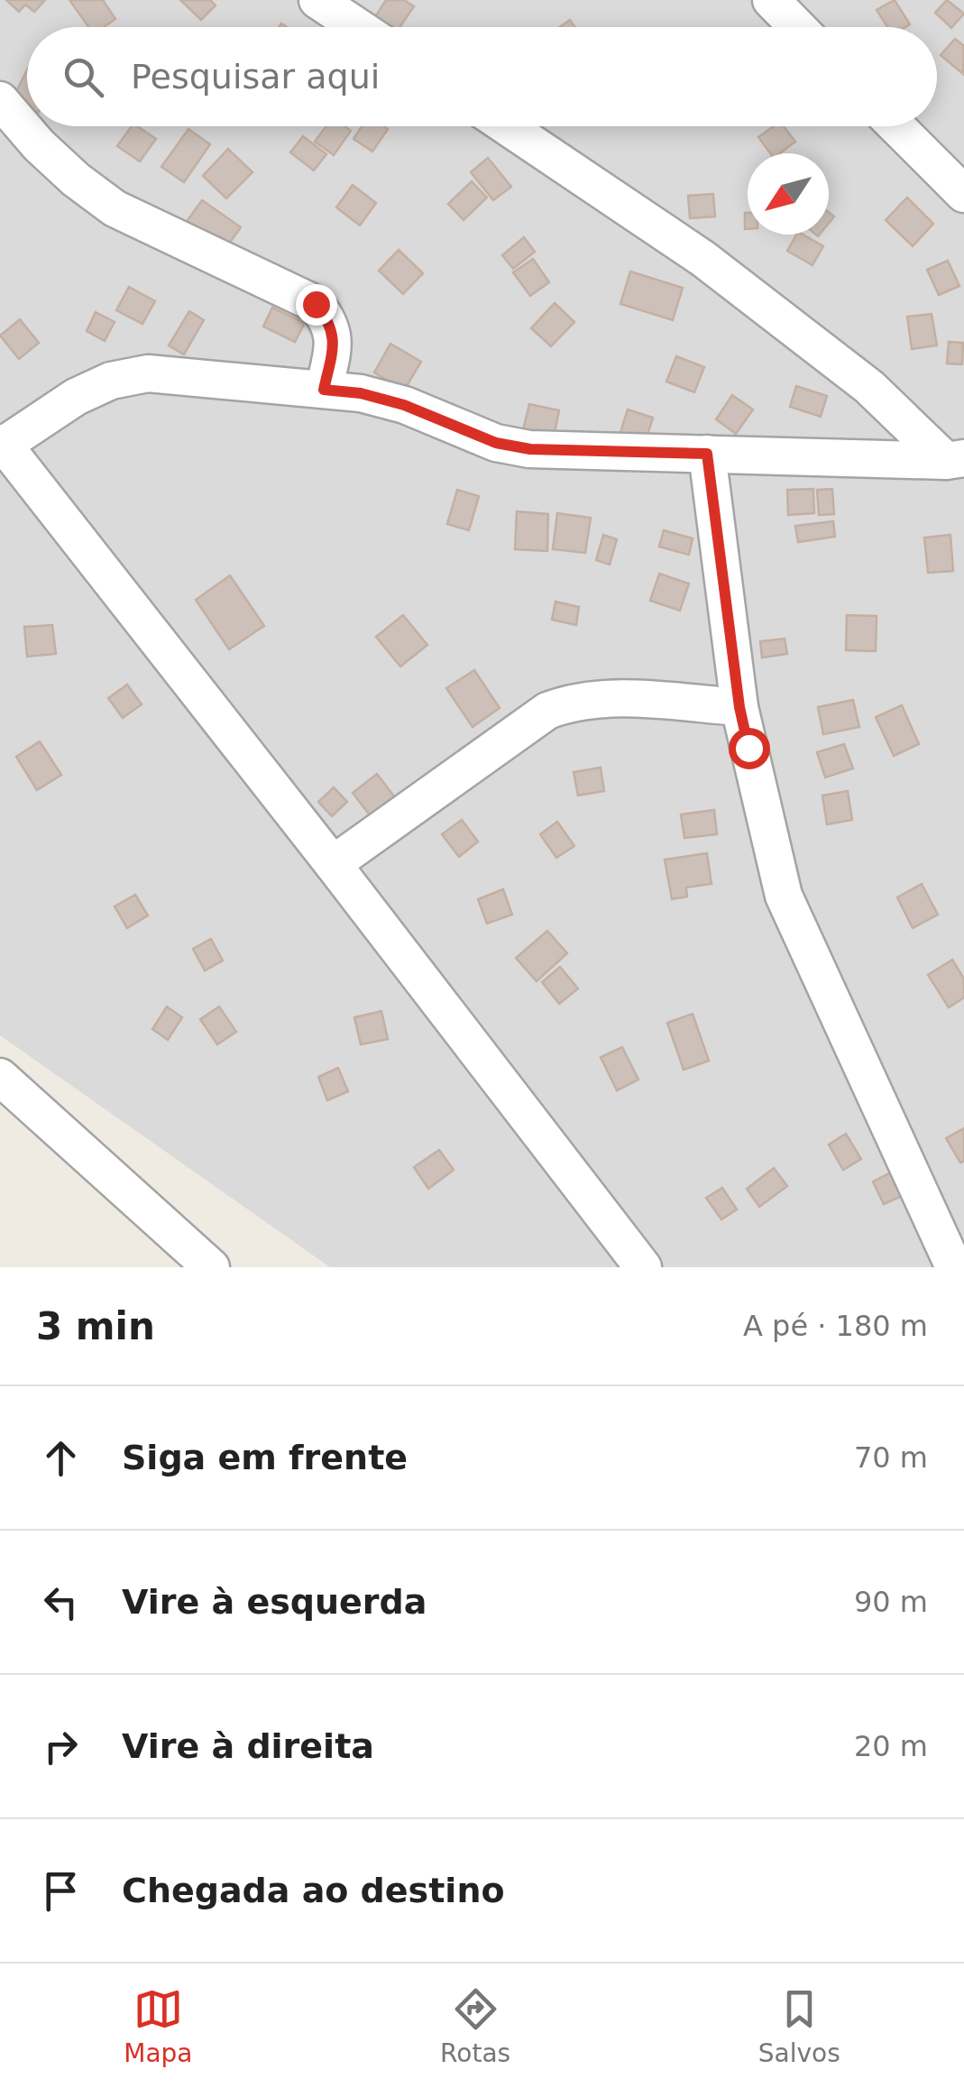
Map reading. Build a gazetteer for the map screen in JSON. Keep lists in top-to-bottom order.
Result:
{
  "north": "bottom left",
  "page": {
    "search": "Pesquisar aqui",
    "heading": ["3 min", "A pé · 180 m"],
    "list": [
      ["Siga em frente", "70 m"],
      ["Vire à esquerda", "90 m"],
      ["Vire à direita", "20 m"],
      "Chegada ao destino"
    ],
    "nav": ["Mapa", "Rotas", "Salvos"]
  }
}
